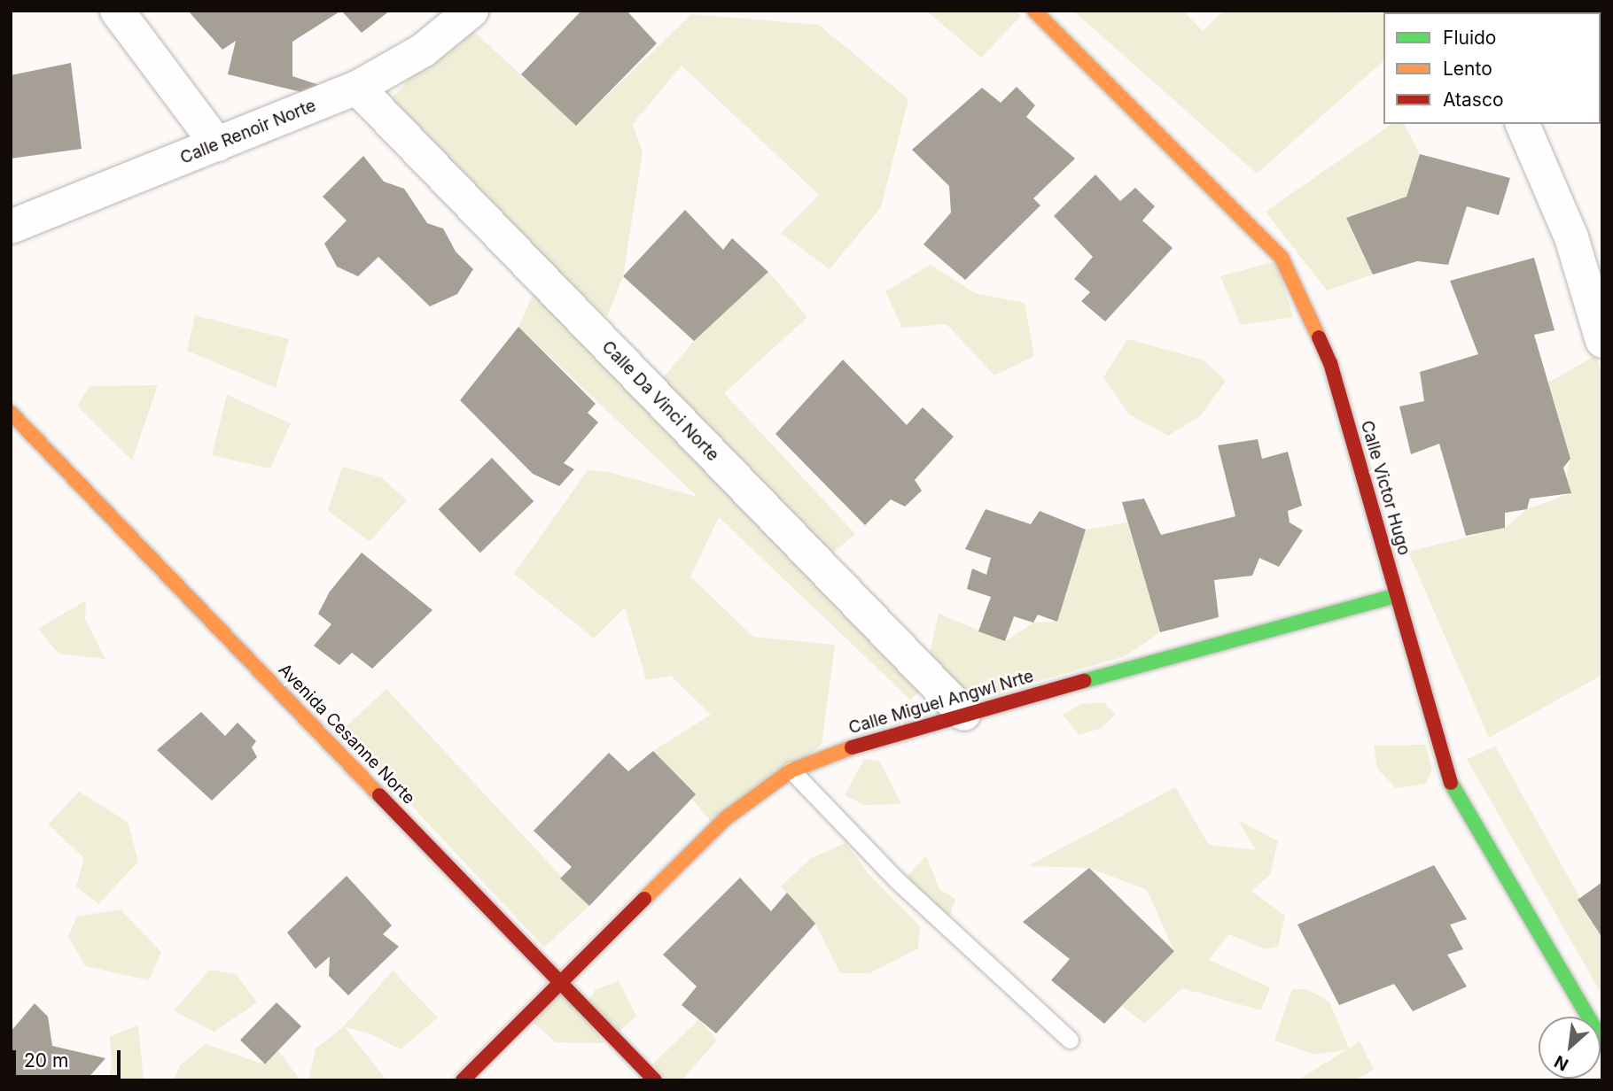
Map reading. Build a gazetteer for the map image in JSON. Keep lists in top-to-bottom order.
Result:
{
  "streets": {
    "street": [
      "Calle Renoir Norte",
      "Calle Da Vinci Norte",
      "Calle Victor Hugo",
      "Calle Miguel Angwl Nrte",
      "Avenida Cesanne Norte"
    ]
  },
  "crossings": [
    ["Calle Renoir Norte", "Calle Da Vinci Norte"],
    ["Calle Da Vinci Norte", "Calle Miguel Angwl Nrte"],
    ["Calle Victor Hugo", "Calle Miguel Angwl Nrte"],
    ["Calle Miguel Angwl Nrte", "Avenida Cesanne Norte"]
  ],
  "legend": ["Fluido", "Lento", "Atasco"],
  "scale_bar": "20 m",
  "north": "bottom left"
}
